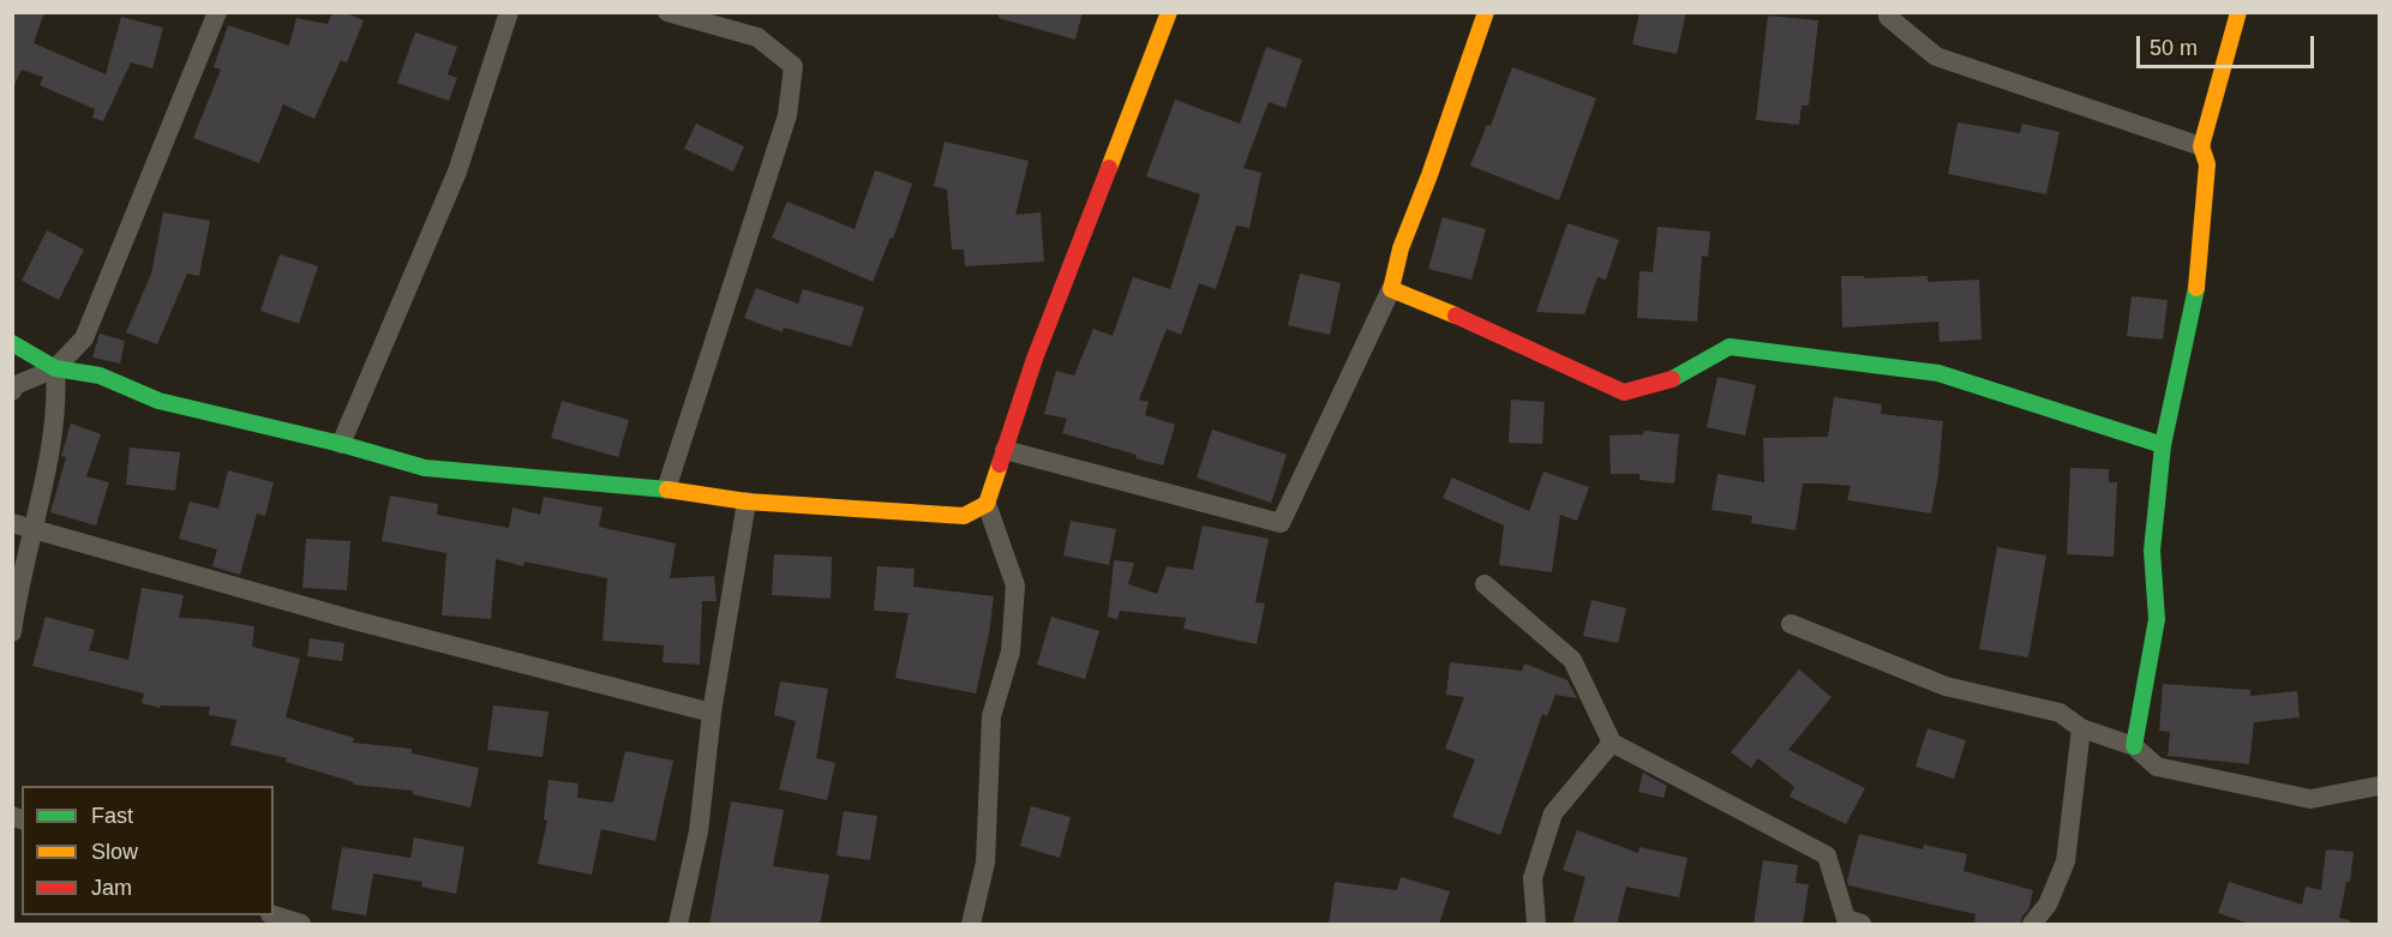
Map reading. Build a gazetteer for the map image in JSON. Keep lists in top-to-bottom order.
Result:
{
  "legend": ["Fast", "Slow", "Jam"],
  "scale_bar": "50 m"
}
